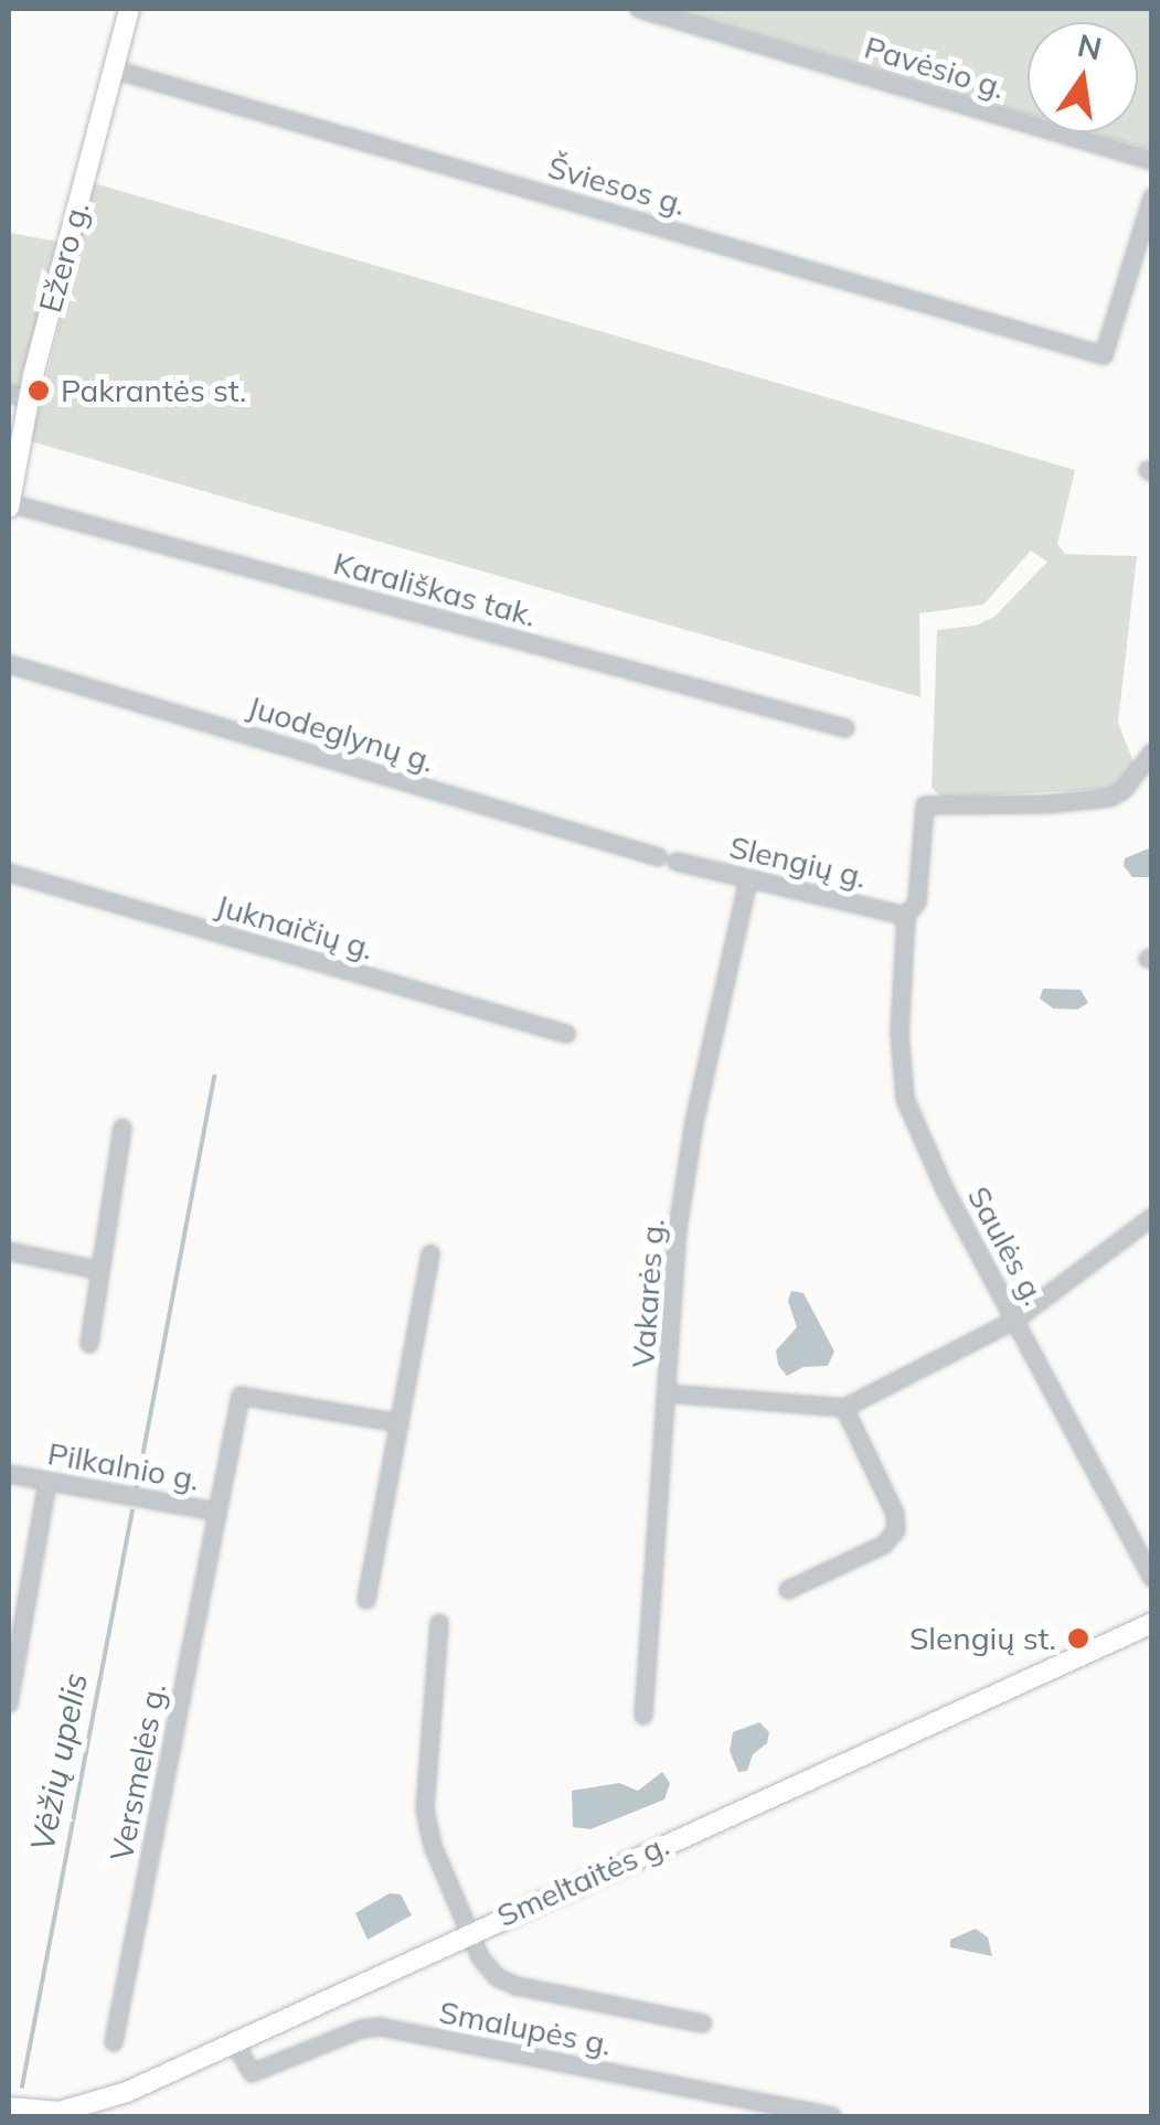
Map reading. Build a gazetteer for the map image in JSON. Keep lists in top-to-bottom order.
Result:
{
  "streets": {
    "main road": ["Ežero g.", "Smeltaitės g."],
    "street": [
      "Pavėsio g.",
      "Šviesos g.",
      "Karališkas tak.",
      "Juodeglynų g.",
      "Slengių g.",
      "Juknaičių g.",
      "Saulės g.",
      "Vakarės g.",
      "Pilkalnio g.",
      "Versmelės g.",
      "Smalupės g."
    ]
  },
  "crossings": [
    ["Šviesos g.", "Ežero g."],
    ["Ežero g.", "Karališkas tak."],
    ["Slengių g.", "Saulės g."],
    ["Slengių g.", "Vakarės g."],
    ["Pilkalnio g.", "Versmelės g."],
    ["Smeltaitės g.", "Smalupės g."]
  ],
  "water": ["Vėžių upelis"],
  "places": ["Pakrantės st.", "Slengių st."],
  "north": "top"
}
